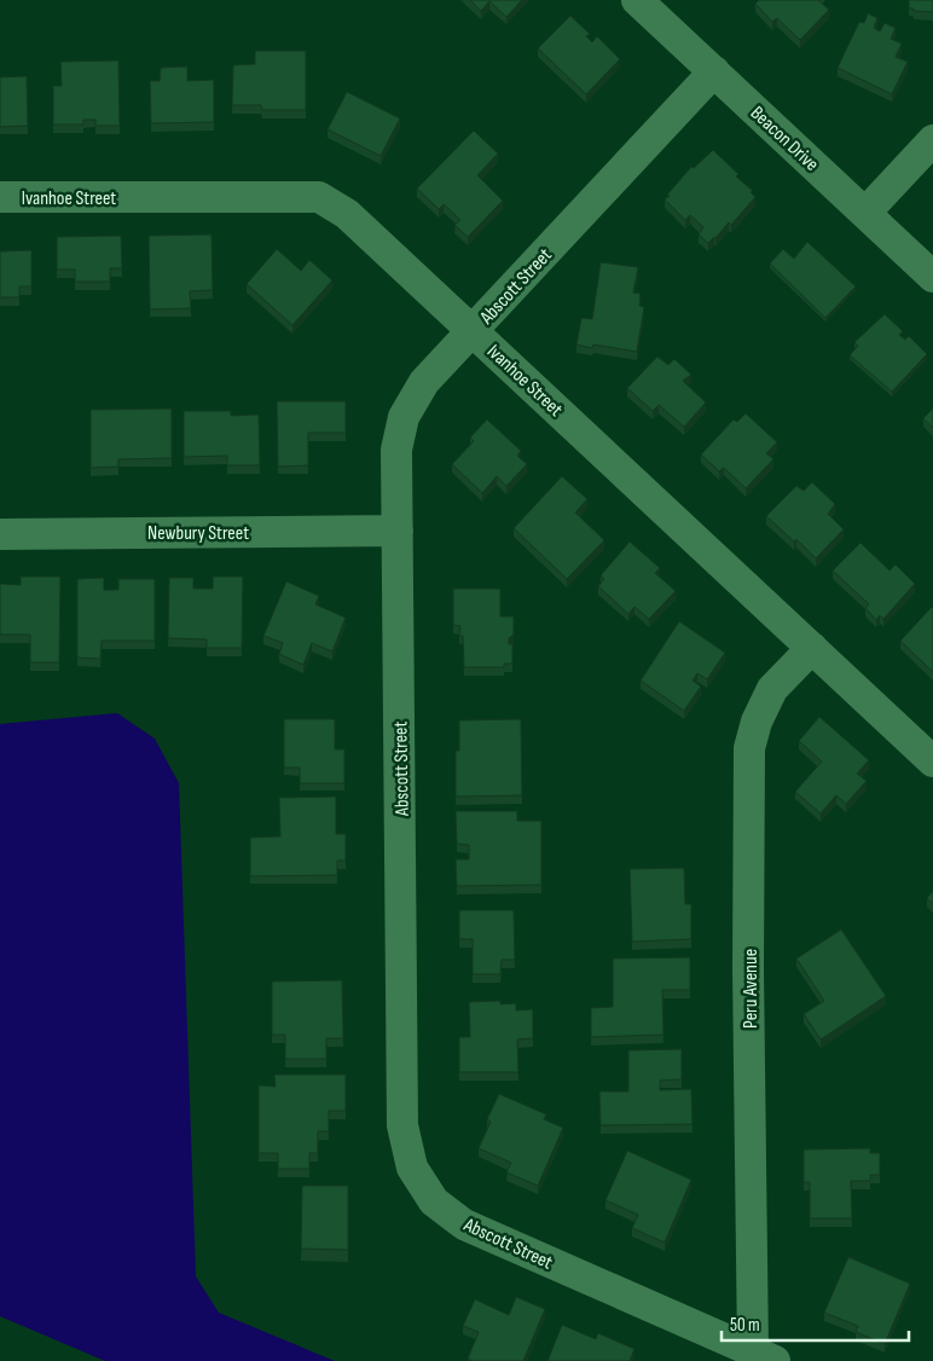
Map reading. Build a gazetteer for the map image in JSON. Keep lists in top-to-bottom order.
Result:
{
  "streets": {
    "street": [
      "Beacon Drive",
      "Ivanhoe Street",
      "Abscott Street",
      "Newbury Street",
      "Peru Avenue"
    ]
  },
  "crossings": [
    ["Beacon Drive", "Abscott Street"],
    ["Ivanhoe Street", "Abscott Street"],
    ["Ivanhoe Street", "Peru Avenue"],
    ["Abscott Street", "Newbury Street"],
    ["Abscott Street", "Peru Avenue"]
  ],
  "scale_bar": "50 m"
}
